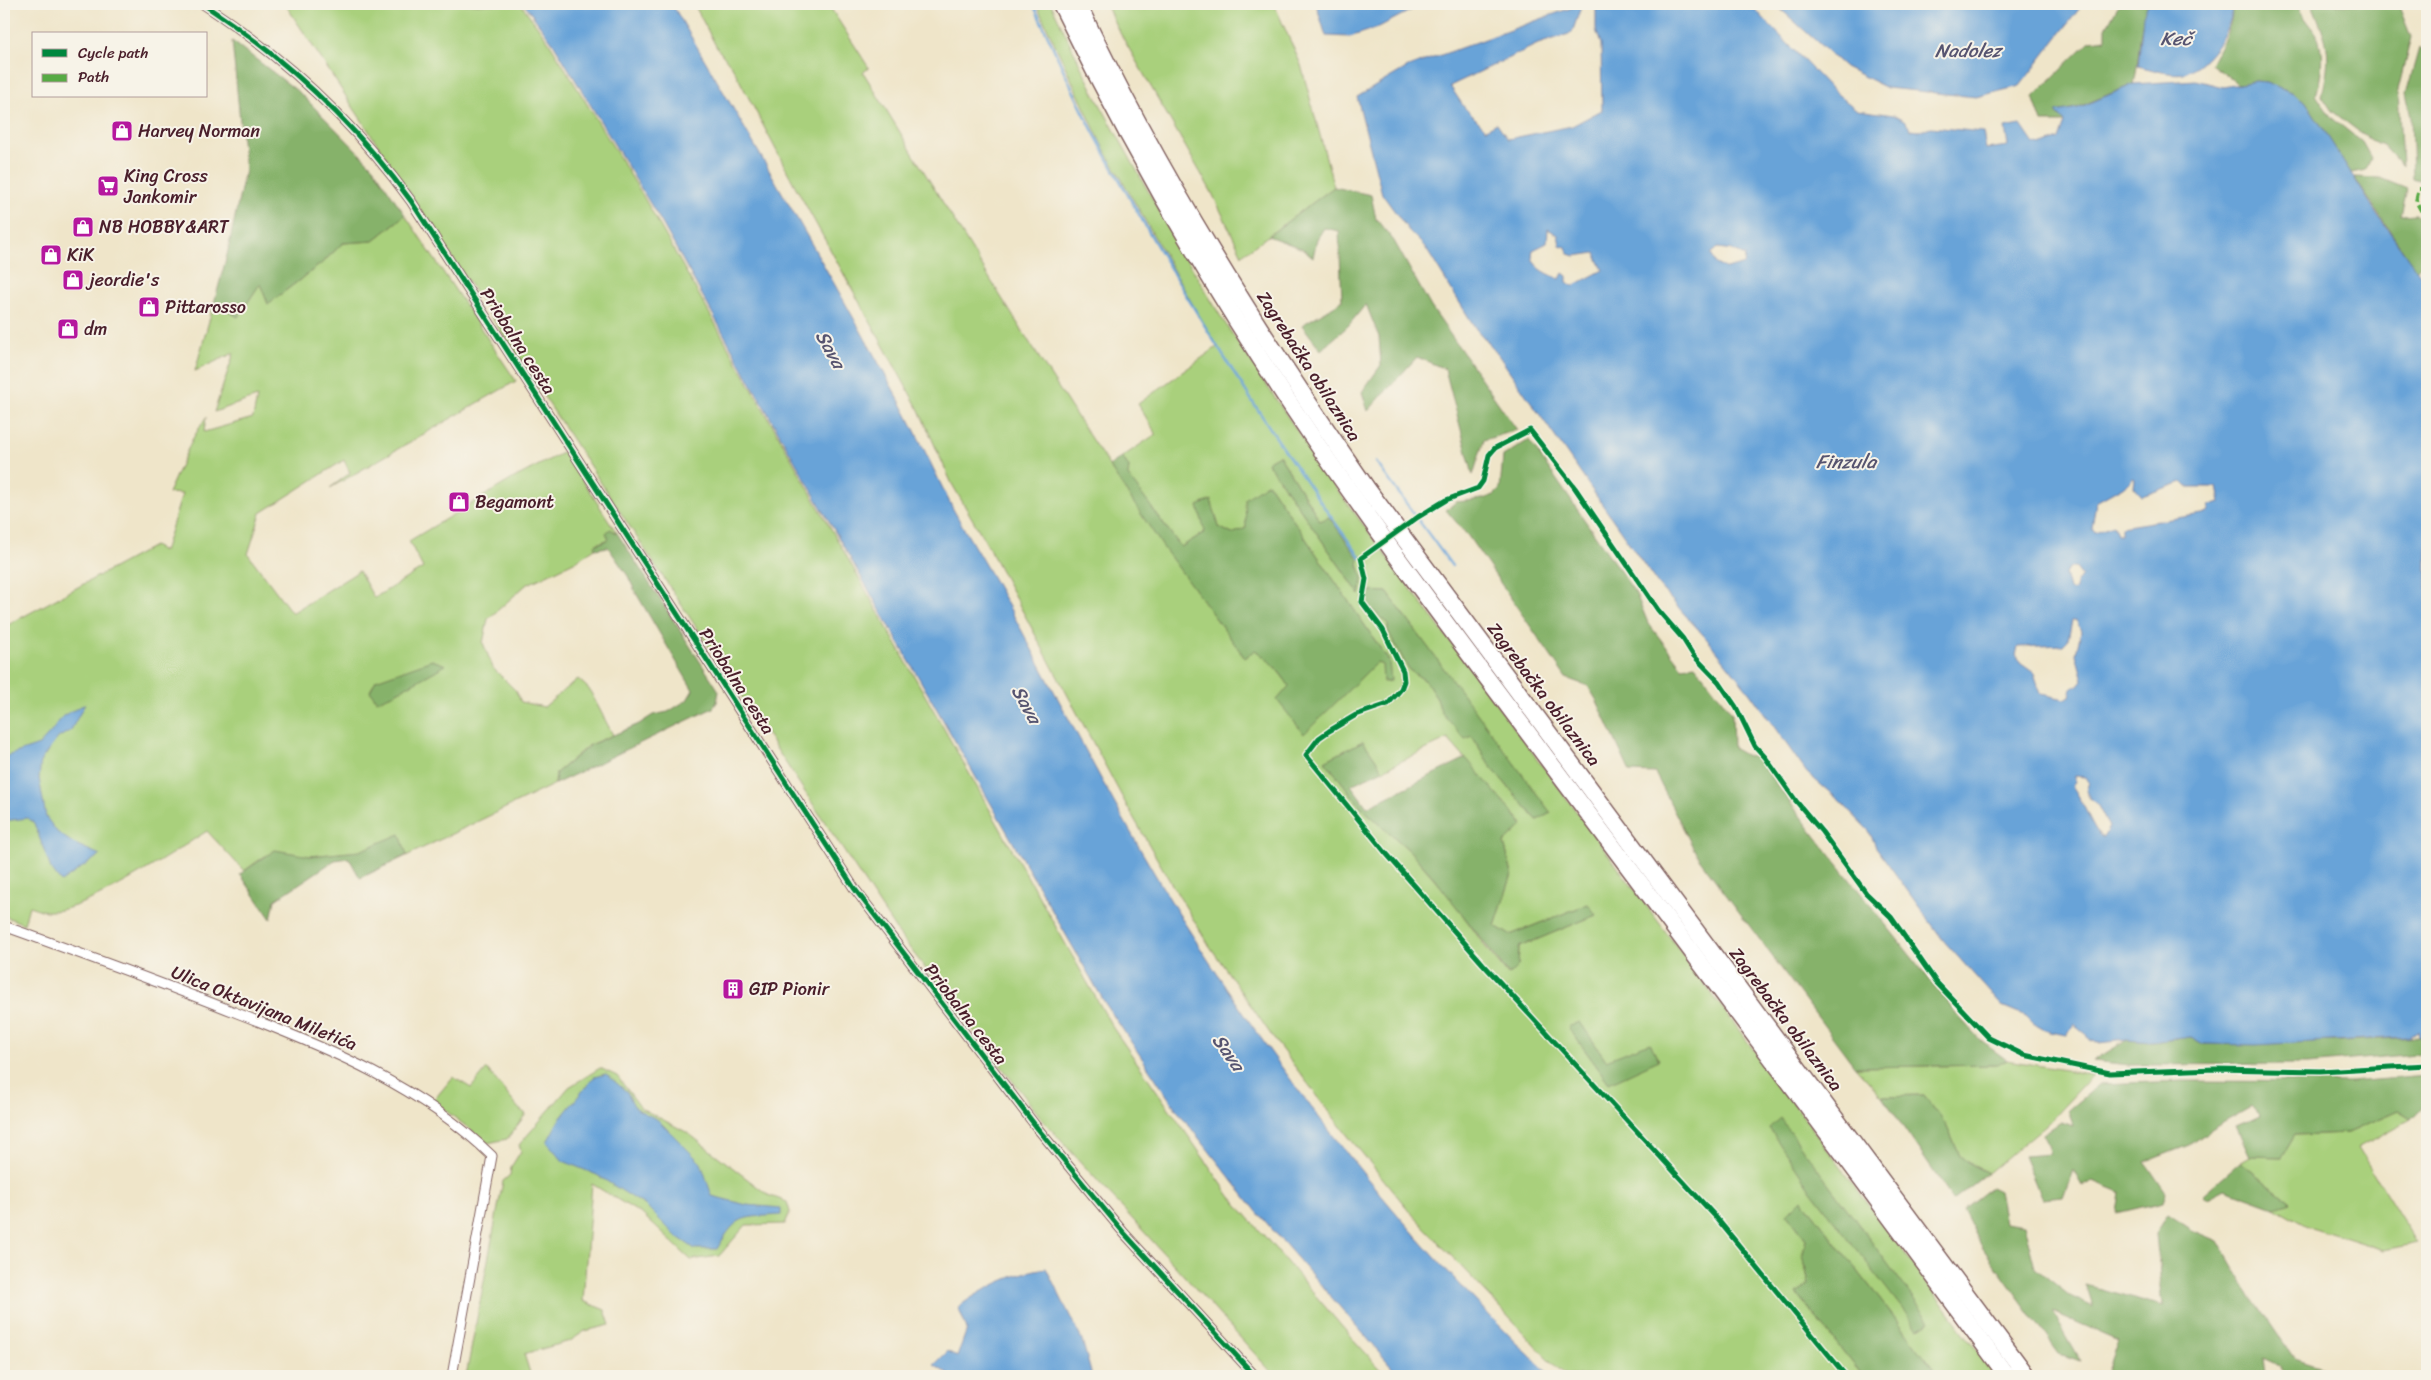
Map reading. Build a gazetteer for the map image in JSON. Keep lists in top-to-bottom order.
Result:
{
  "streets": {
    "highway": ["Zagrebačka obilaznica"],
    "street": ["Priobalna cesta", "Ulica Oktavijana Miletića"]
  },
  "water": [
    "Keč",
    "Nadolez",
    "Sava",
    "Finzula"
  ],
  "places": {
    "shop": [
      "Harvey Norman",
      "NB HOBBY&ART",
      "KiK",
      "jeordie's",
      "Pittarosso",
      "dm",
      "Begamont"
    ],
    "supermarket": ["King Cross Jankomir"],
    "building": ["GIP Pionir"]
  },
  "legend": ["Cycle path", "Path"]
}
